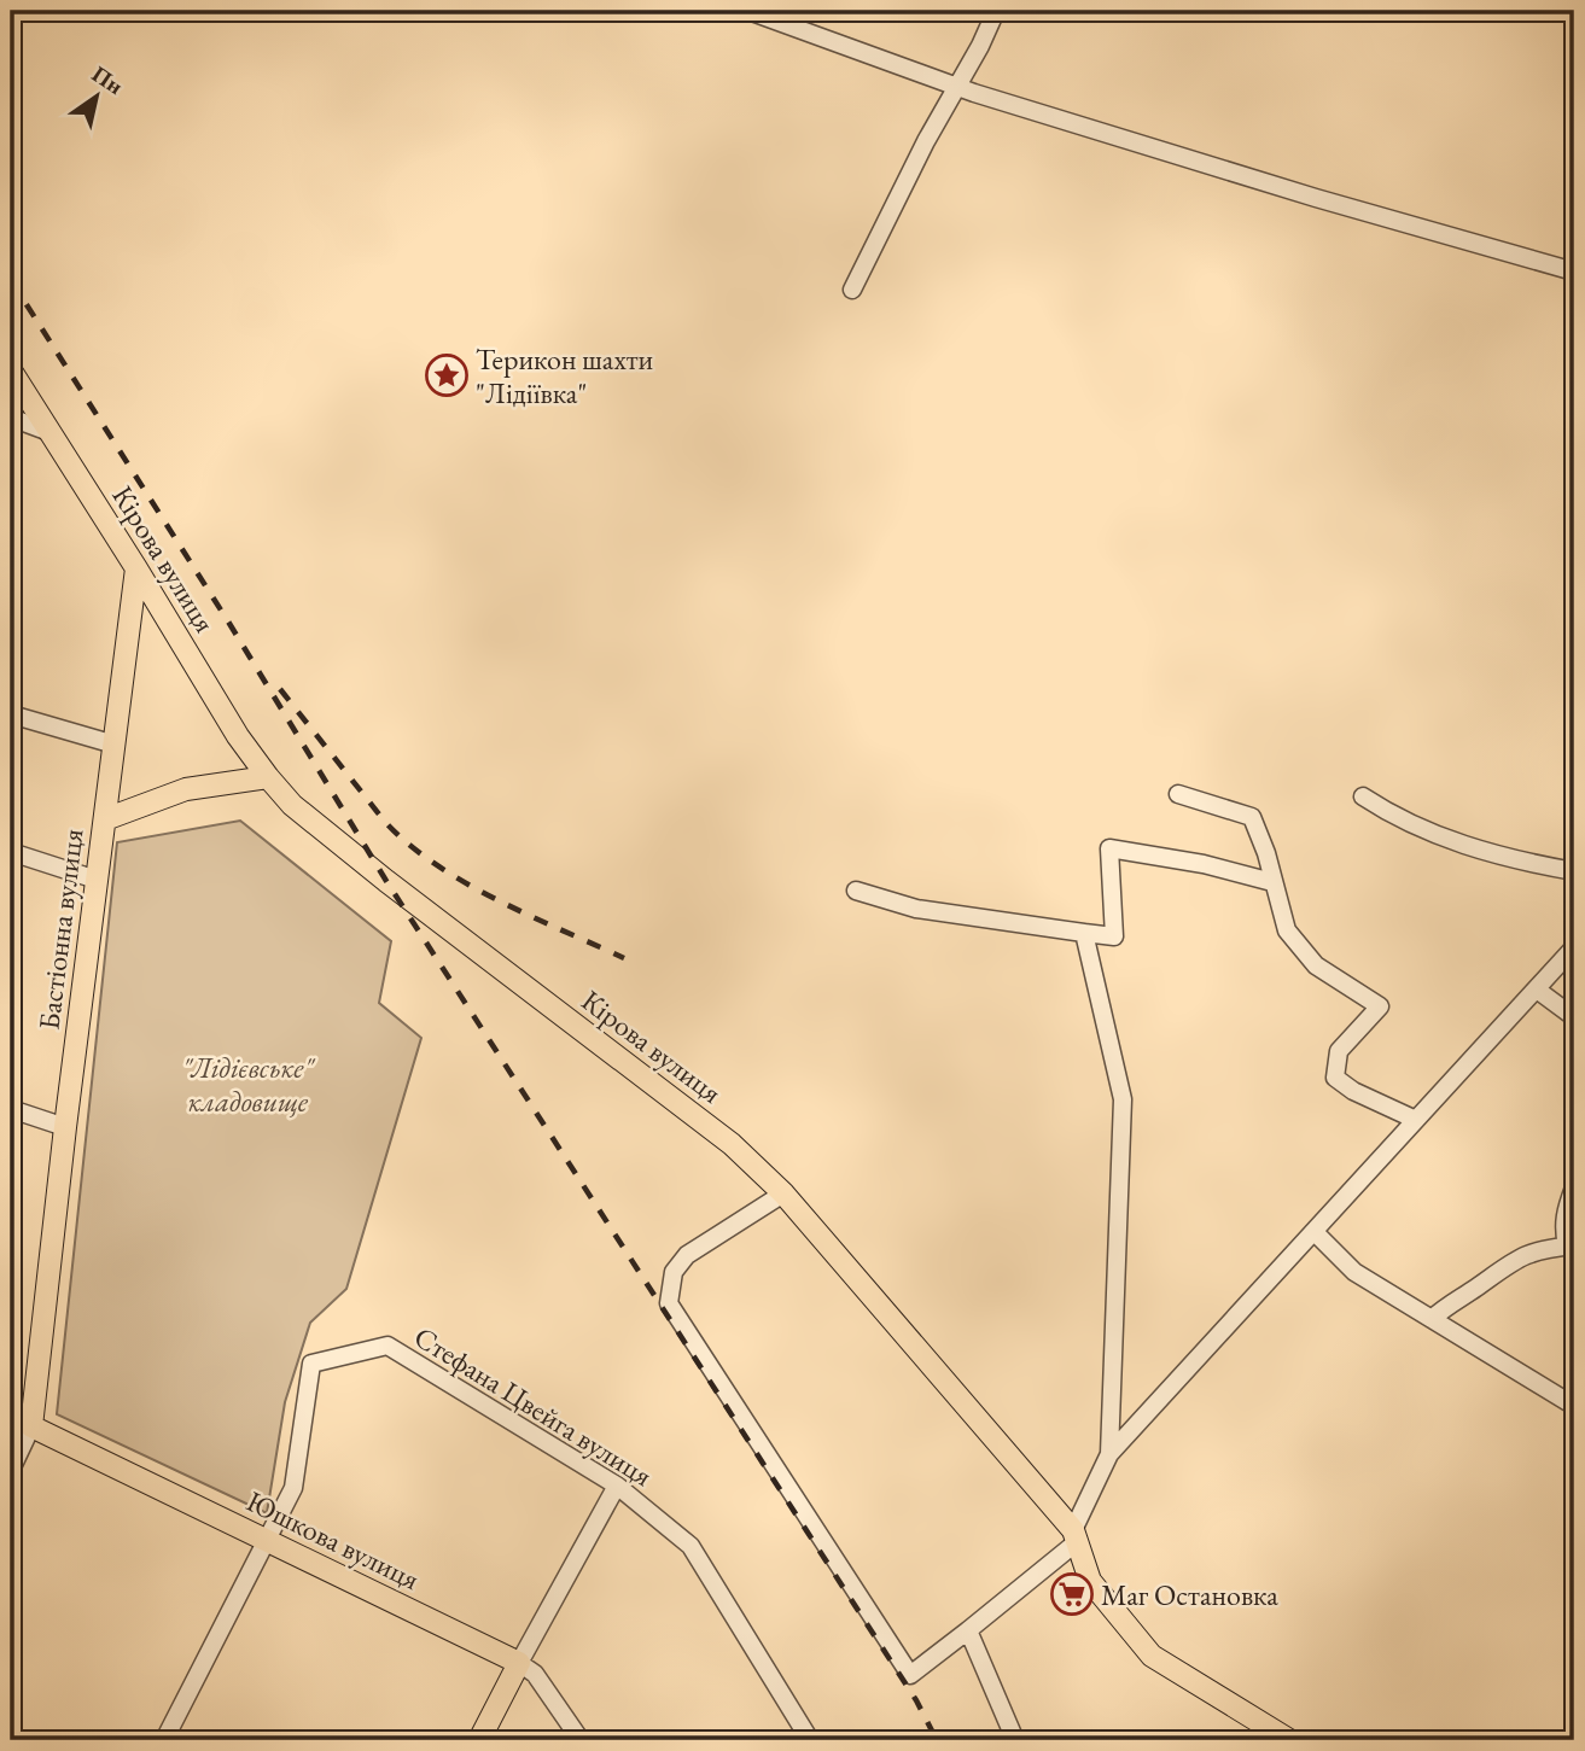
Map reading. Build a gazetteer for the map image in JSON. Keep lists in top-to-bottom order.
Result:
{
  "streets": {
    "main road": ["Кірова вулиця", "Бастіонна вулиця", "Юшкова вулиця"],
    "street": ["Стефана Цвейга вулиця"]
  },
  "crossings": [
    ["Кірова вулиця", "Бастіонна вулиця"],
    ["Бастіонна вулиця", "Юшкова вулиця"],
    ["Стефана Цвейга вулиця", "Юшкова вулиця"]
  ],
  "parks": ["\"Лідієвське\" кладовище"],
  "places": {
    "place": ["Терикон шахти \"Лідіївка\""],
    "supermarket": ["Маг Остановка"]
  },
  "north": "top right"
}
